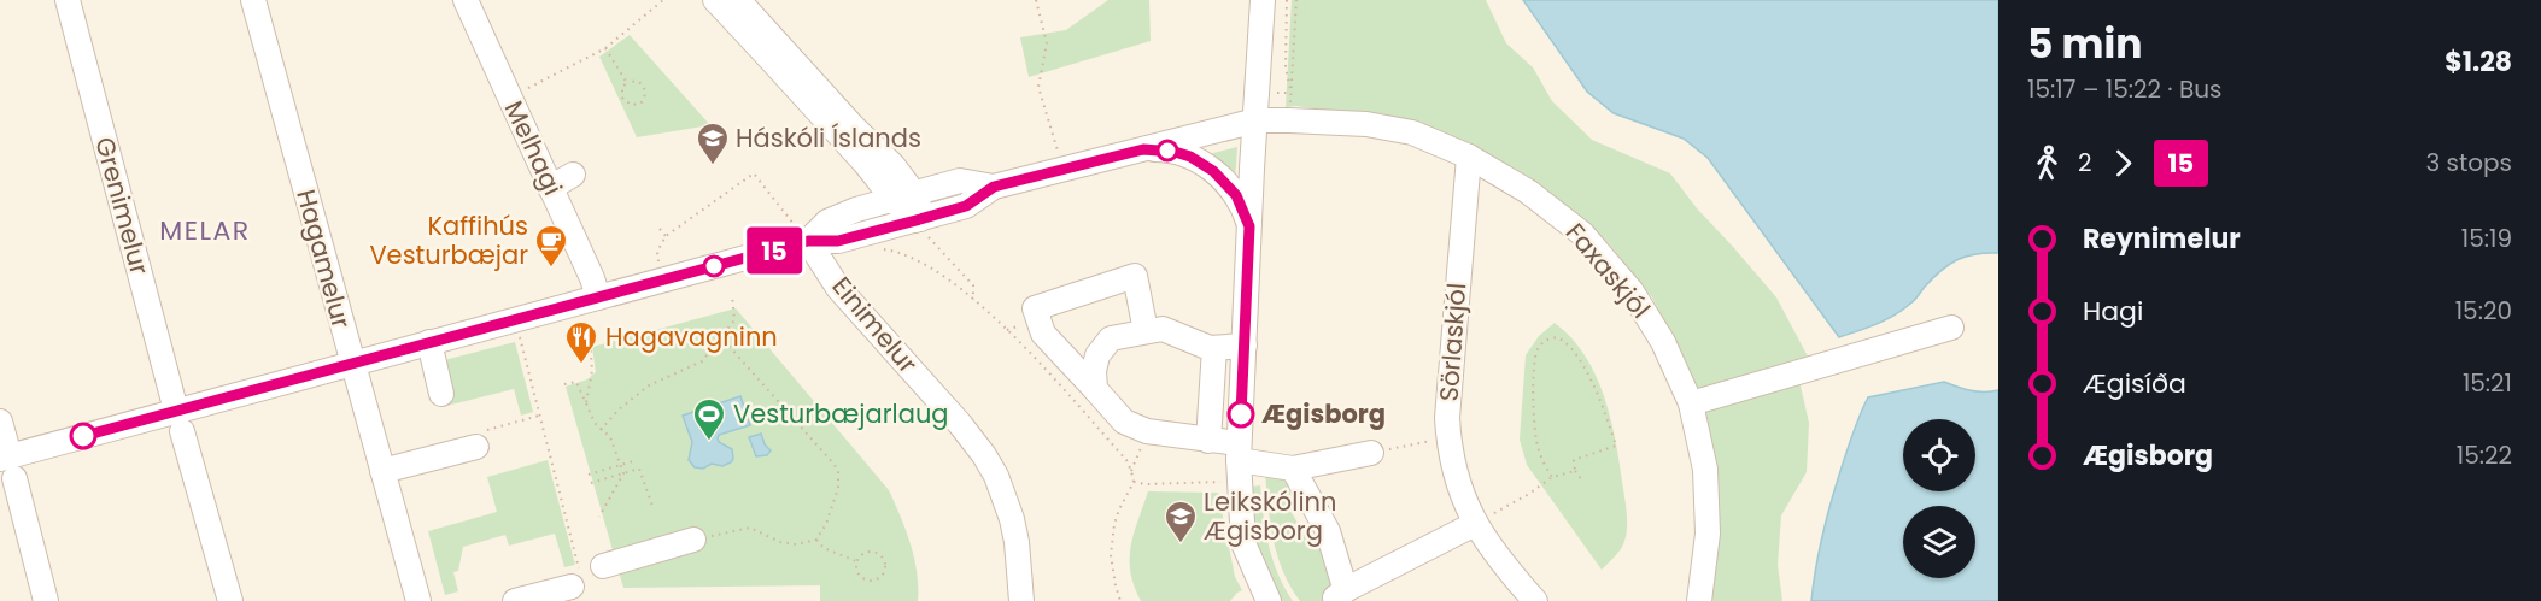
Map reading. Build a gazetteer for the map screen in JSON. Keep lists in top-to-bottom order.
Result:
{
  "streets": {
    "street": [
      "Melhagi",
      "Grenimelur",
      "Hagamelur",
      "Faxaskjól",
      "Einimelur",
      "Sörlaskjól"
    ]
  },
  "crossings": [
    ["Faxaskjól", "Sörlaskjól"]
  ],
  "districts": ["MELAR"],
  "places": {
    "school or university": ["Háskóli Íslands", "Leikskólinn Ægisborg"],
    "cafe": ["Kaffihús Vesturbæjar"],
    "restaurant": ["Hagavagninn"],
    "other": ["Ægisborg"],
    "sports": ["Vesturbæjarlaug"]
  },
  "lines": ["bus line 15"],
  "page": {
    "on_map": "15",
    "heading": ["5 min", "15:17 – 15:22 · Bus", "$1.28"],
    "legs": ["2", "15", "3 stops"],
    "list": [
      {
        "name": "Reynimelur",
        "value": "15:19"
      },
      {
        "name": "Hagi",
        "value": "15:20"
      },
      {
        "name": "Ægisíða",
        "value": "15:21"
      },
      {
        "name": "Ægisborg",
        "value": "15:22"
      }
    ]
  }
}
